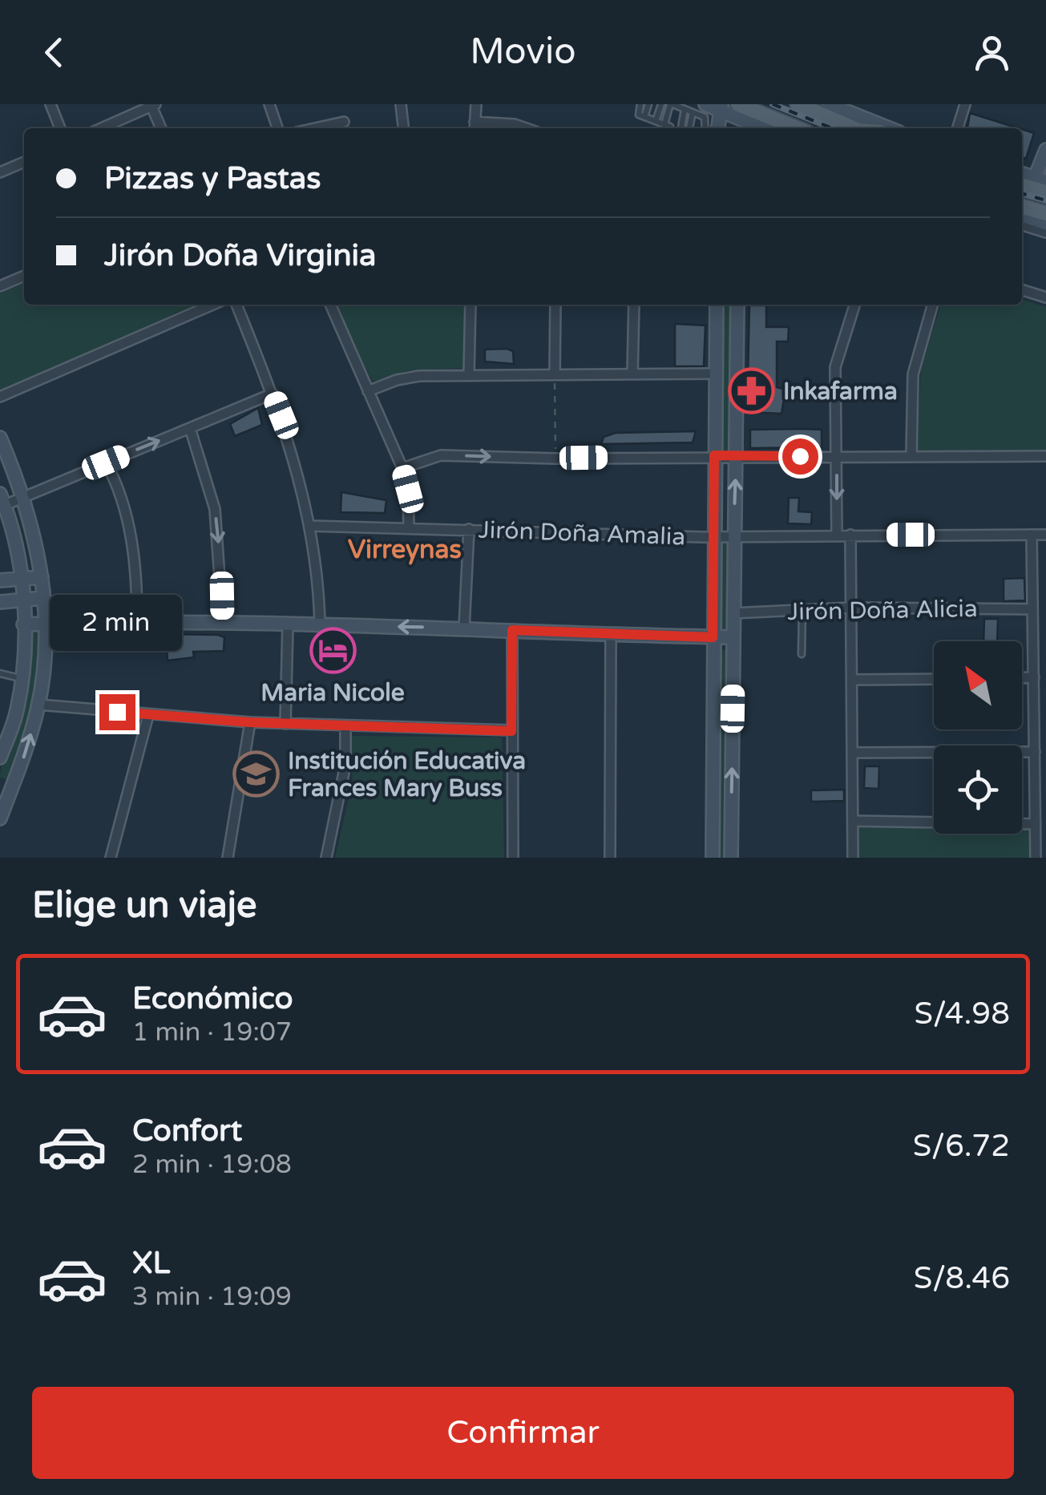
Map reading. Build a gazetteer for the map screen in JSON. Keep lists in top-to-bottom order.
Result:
{
  "streets": {
    "street": ["Jirón Doña Amalia", "Jirón Doña Alicia"]
  },
  "districts": ["Virreynas"],
  "places": {
    "pharmacy": ["Inkafarma"],
    "hotel": ["Maria Nicole"],
    "school or university": ["Institución Educativa Frances Mary Buss"]
  },
  "north": "top left",
  "page": {
    "header": "Movio",
    "banner": ["Pizzas y Pastas", "Jirón Doña Virginia"],
    "bubble": "2 min",
    "heading": "Elige un viaje",
    "list": [
      {
        "name": "Económico",
        "note": "1 min · 19:07",
        "value": "S/4.98"
      },
      {
        "name": "Confort",
        "note": "2 min · 19:08",
        "value": "S/6.72"
      },
      {
        "name": "XL",
        "note": "3 min · 19:09",
        "value": "S/8.46"
      }
    ],
    "buttons": "Confirmar"
  }
}
